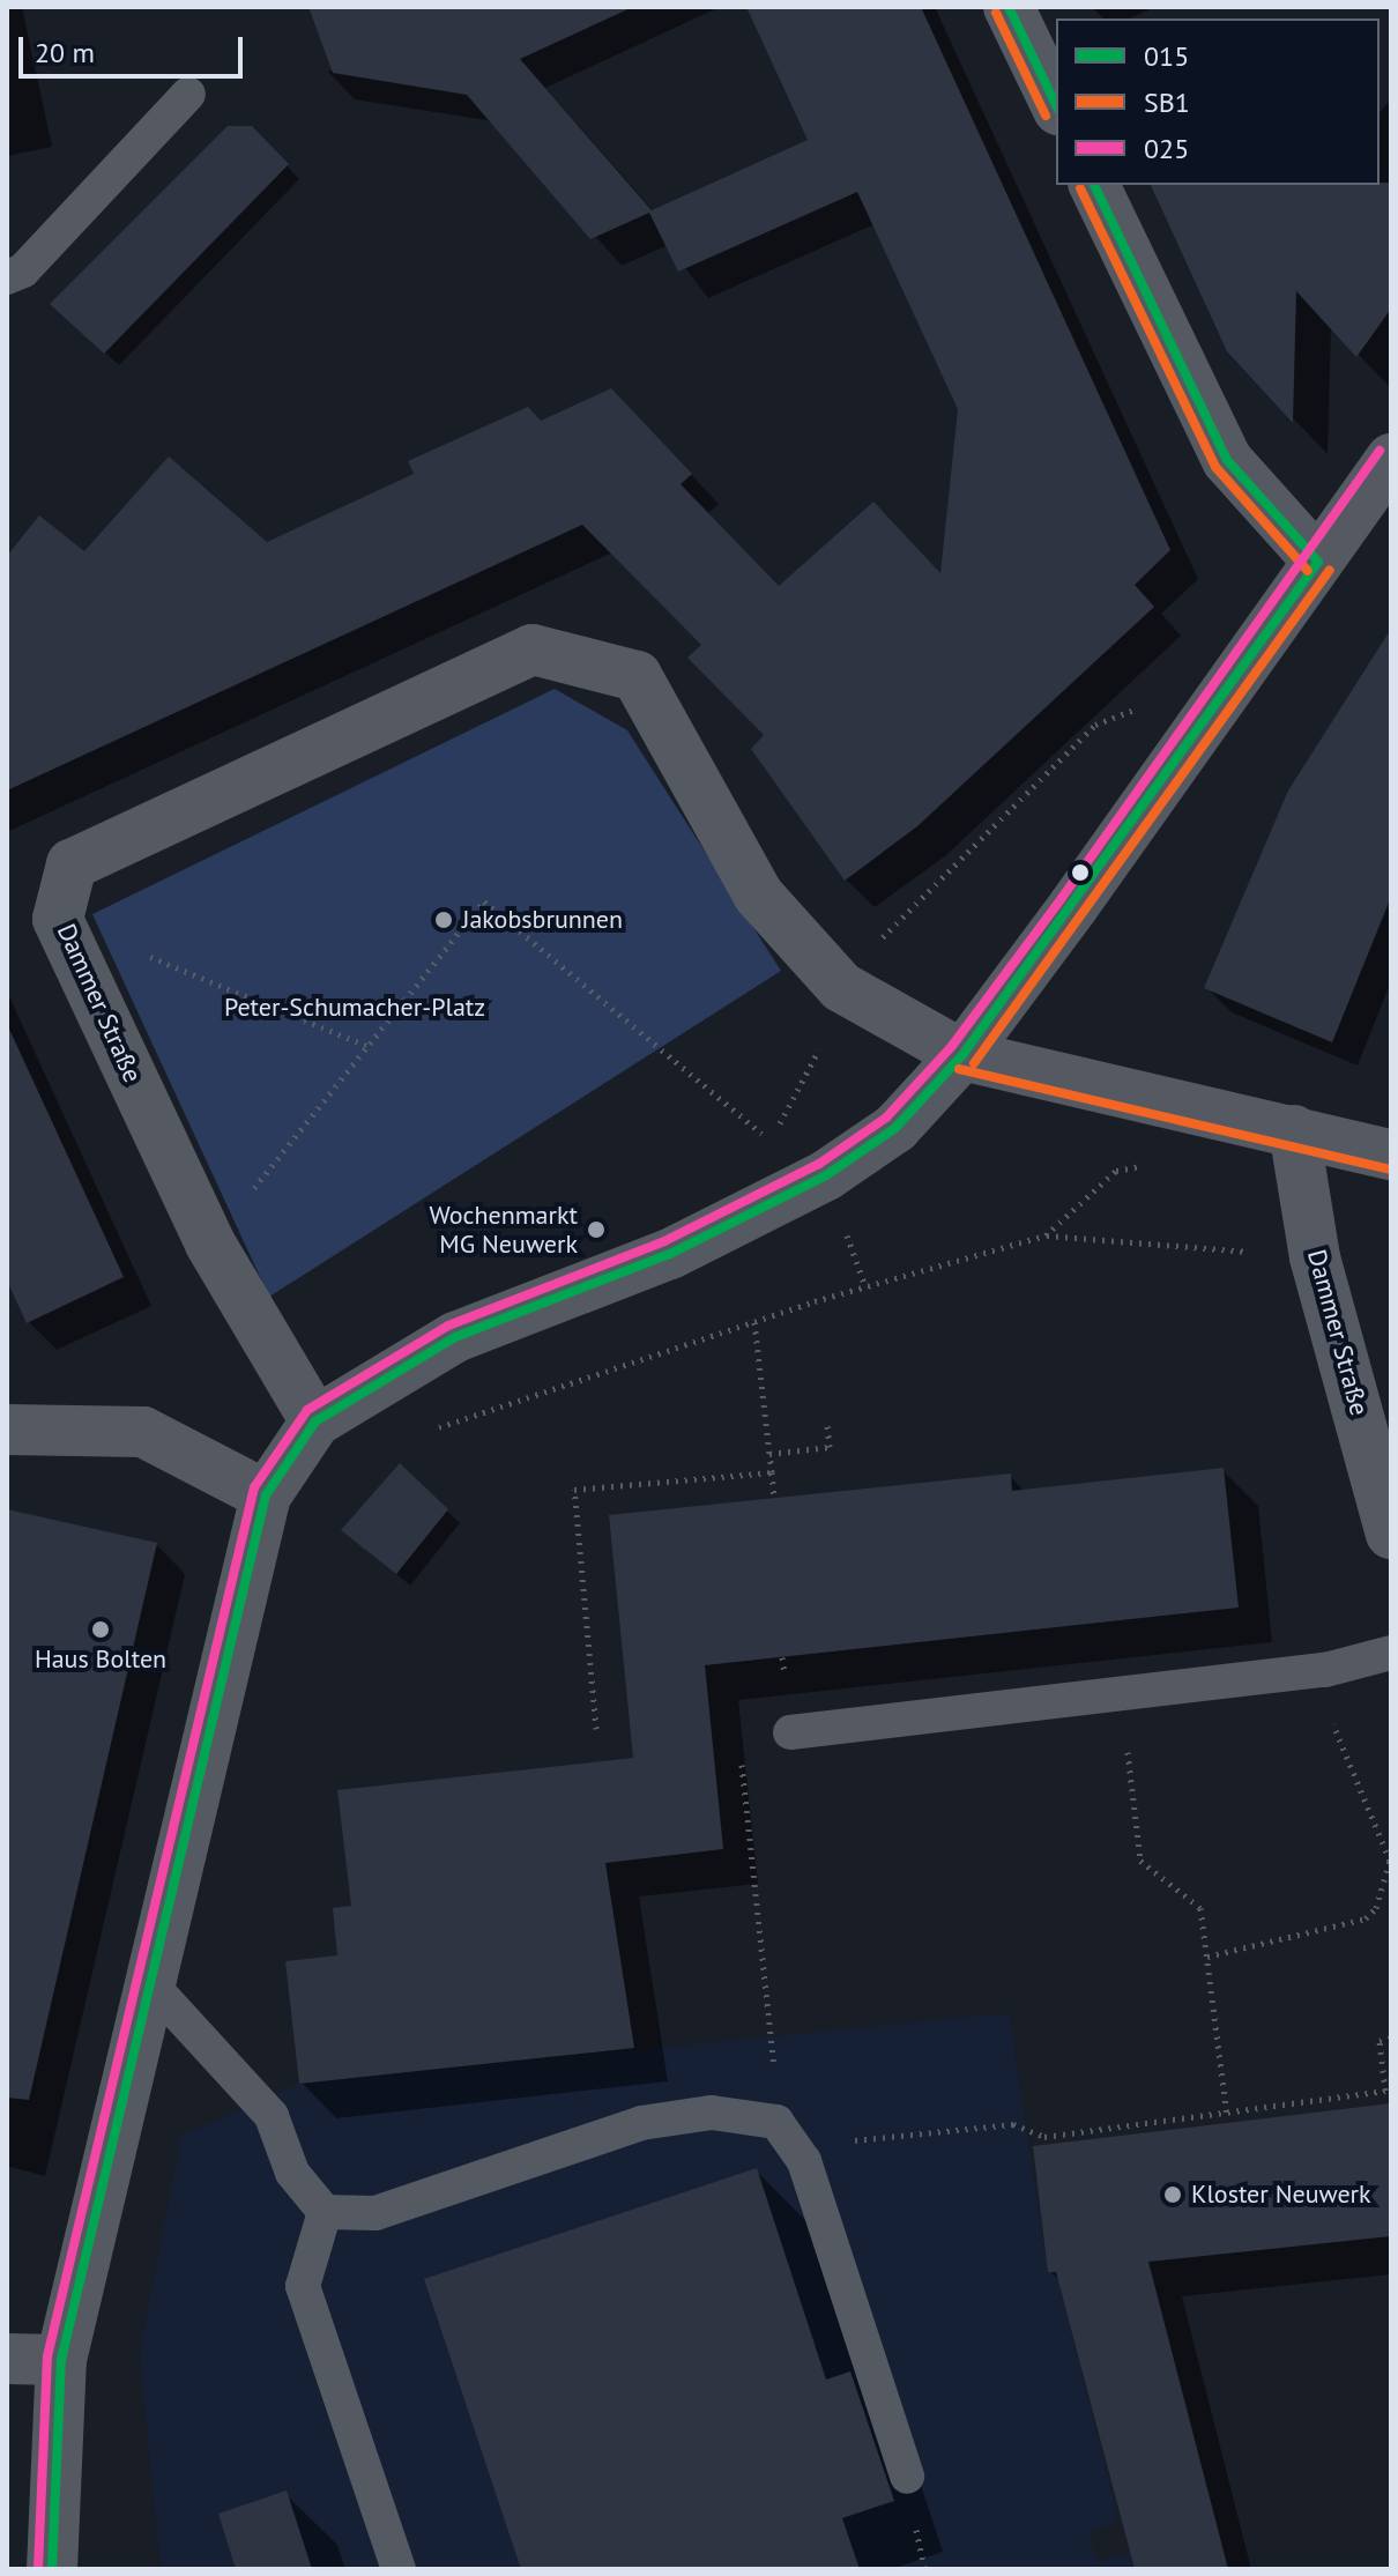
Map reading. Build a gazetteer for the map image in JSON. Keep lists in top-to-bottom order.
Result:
{
  "streets": {
    "street": ["Dammer Straße"]
  },
  "parks": ["Peter-Schumacher-Platz"],
  "places": [
    "Jakobsbrunnen",
    "Wochenmarkt MG Neuwerk",
    "Haus Bolten",
    "Kloster Neuwerk"
  ],
  "lines": ["transit line 015", "transit line SB1", "transit line 025"],
  "legend": ["015", "SB1", "025"],
  "scale_bar": "20 m"
}
